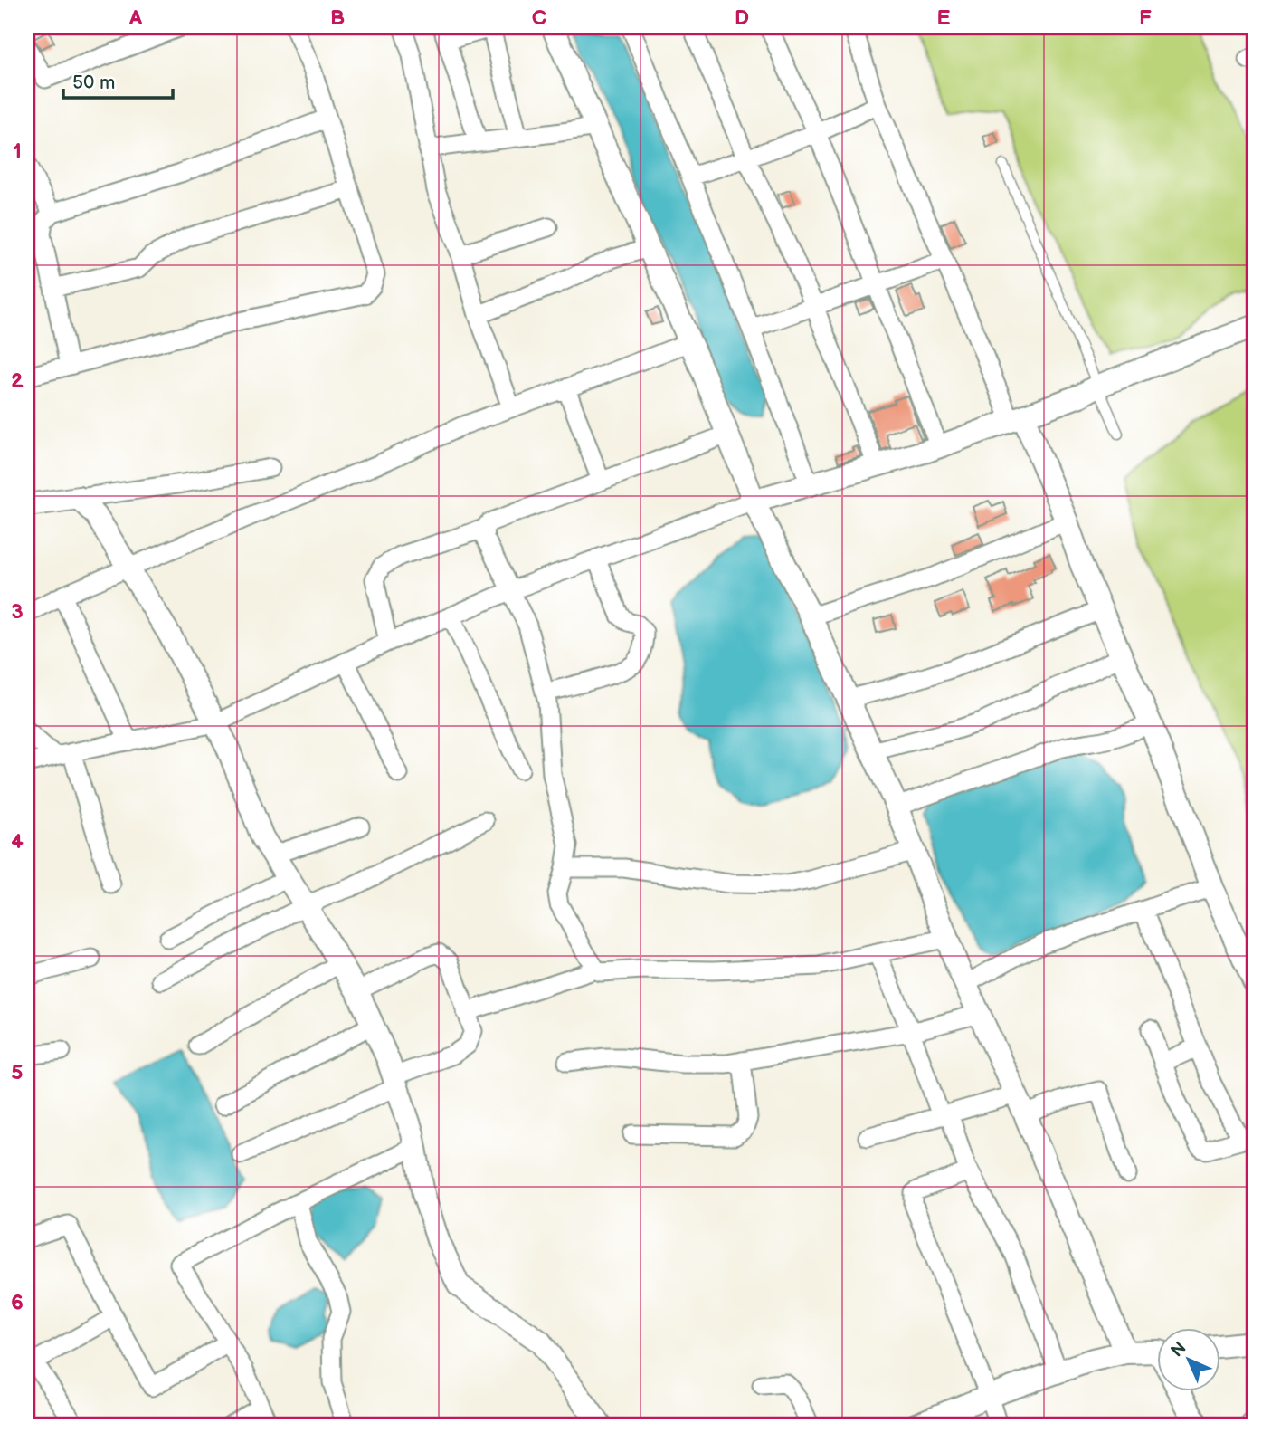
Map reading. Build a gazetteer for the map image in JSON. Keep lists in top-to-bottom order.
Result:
{
  "scale_bar": "50 m",
  "north": "top left",
  "grid": {
    "columns": [
      "A",
      "B",
      "C",
      "D",
      "E",
      "F"
    ],
    "rows": [
      "1",
      "2",
      "3",
      "4",
      "5",
      "6"
    ]
  }
}
